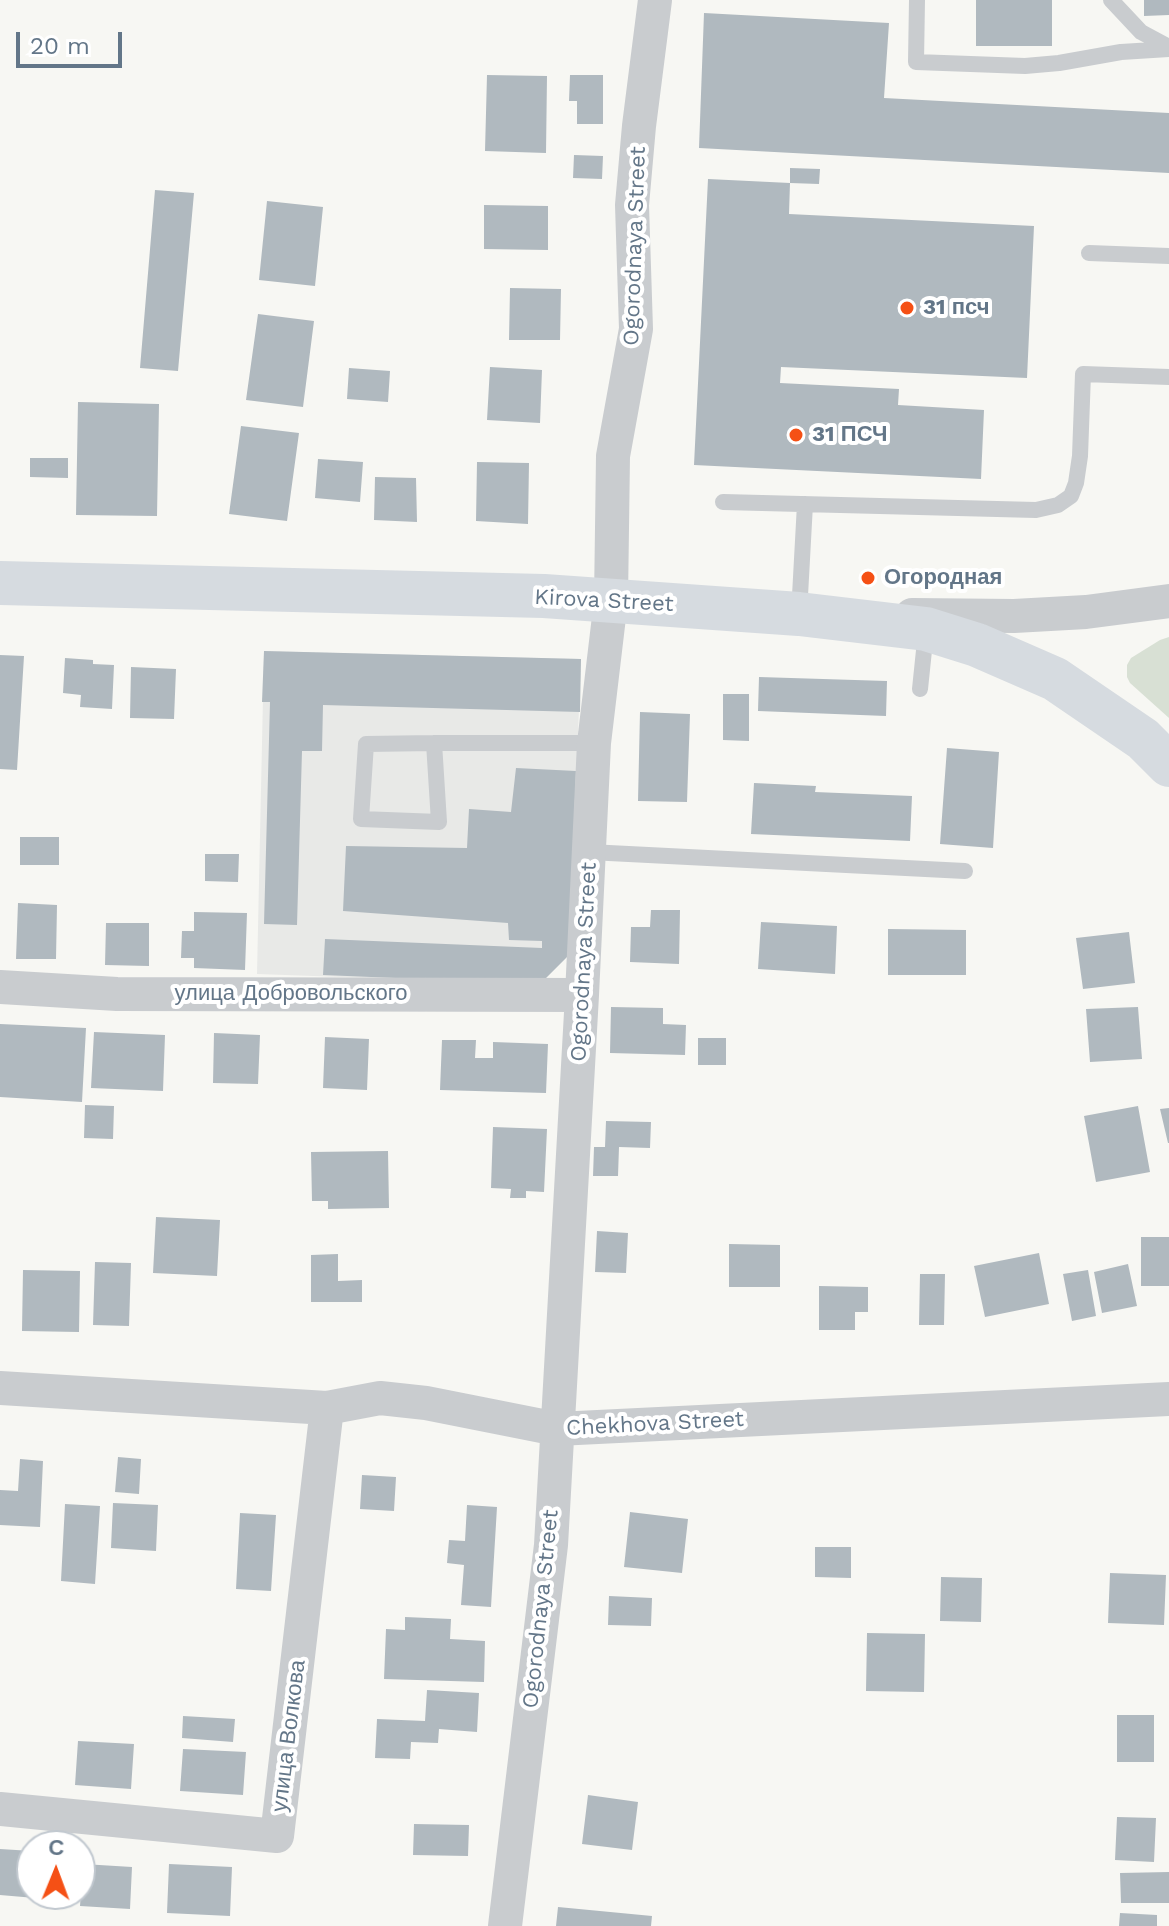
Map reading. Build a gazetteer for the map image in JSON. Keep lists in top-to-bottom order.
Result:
{
  "streets": {
    "main road": ["Kirova Street"],
    "street": [
      "Ogorodnaya Street",
      "улица Добровольского",
      "Chekhova Street",
      "улица Волкова"
    ]
  },
  "crossings": [
    ["Ogorodnaya Street", "Kirova Street"],
    ["Ogorodnaya Street", "улица Добровольского"],
    ["Ogorodnaya Street", "Chekhova Street"],
    ["Chekhova Street", "улица Волкова"]
  ],
  "places": ["31 псч", "31 ПСЧ", "Огородная"],
  "scale_bar": "20 m",
  "north": "top"
}
